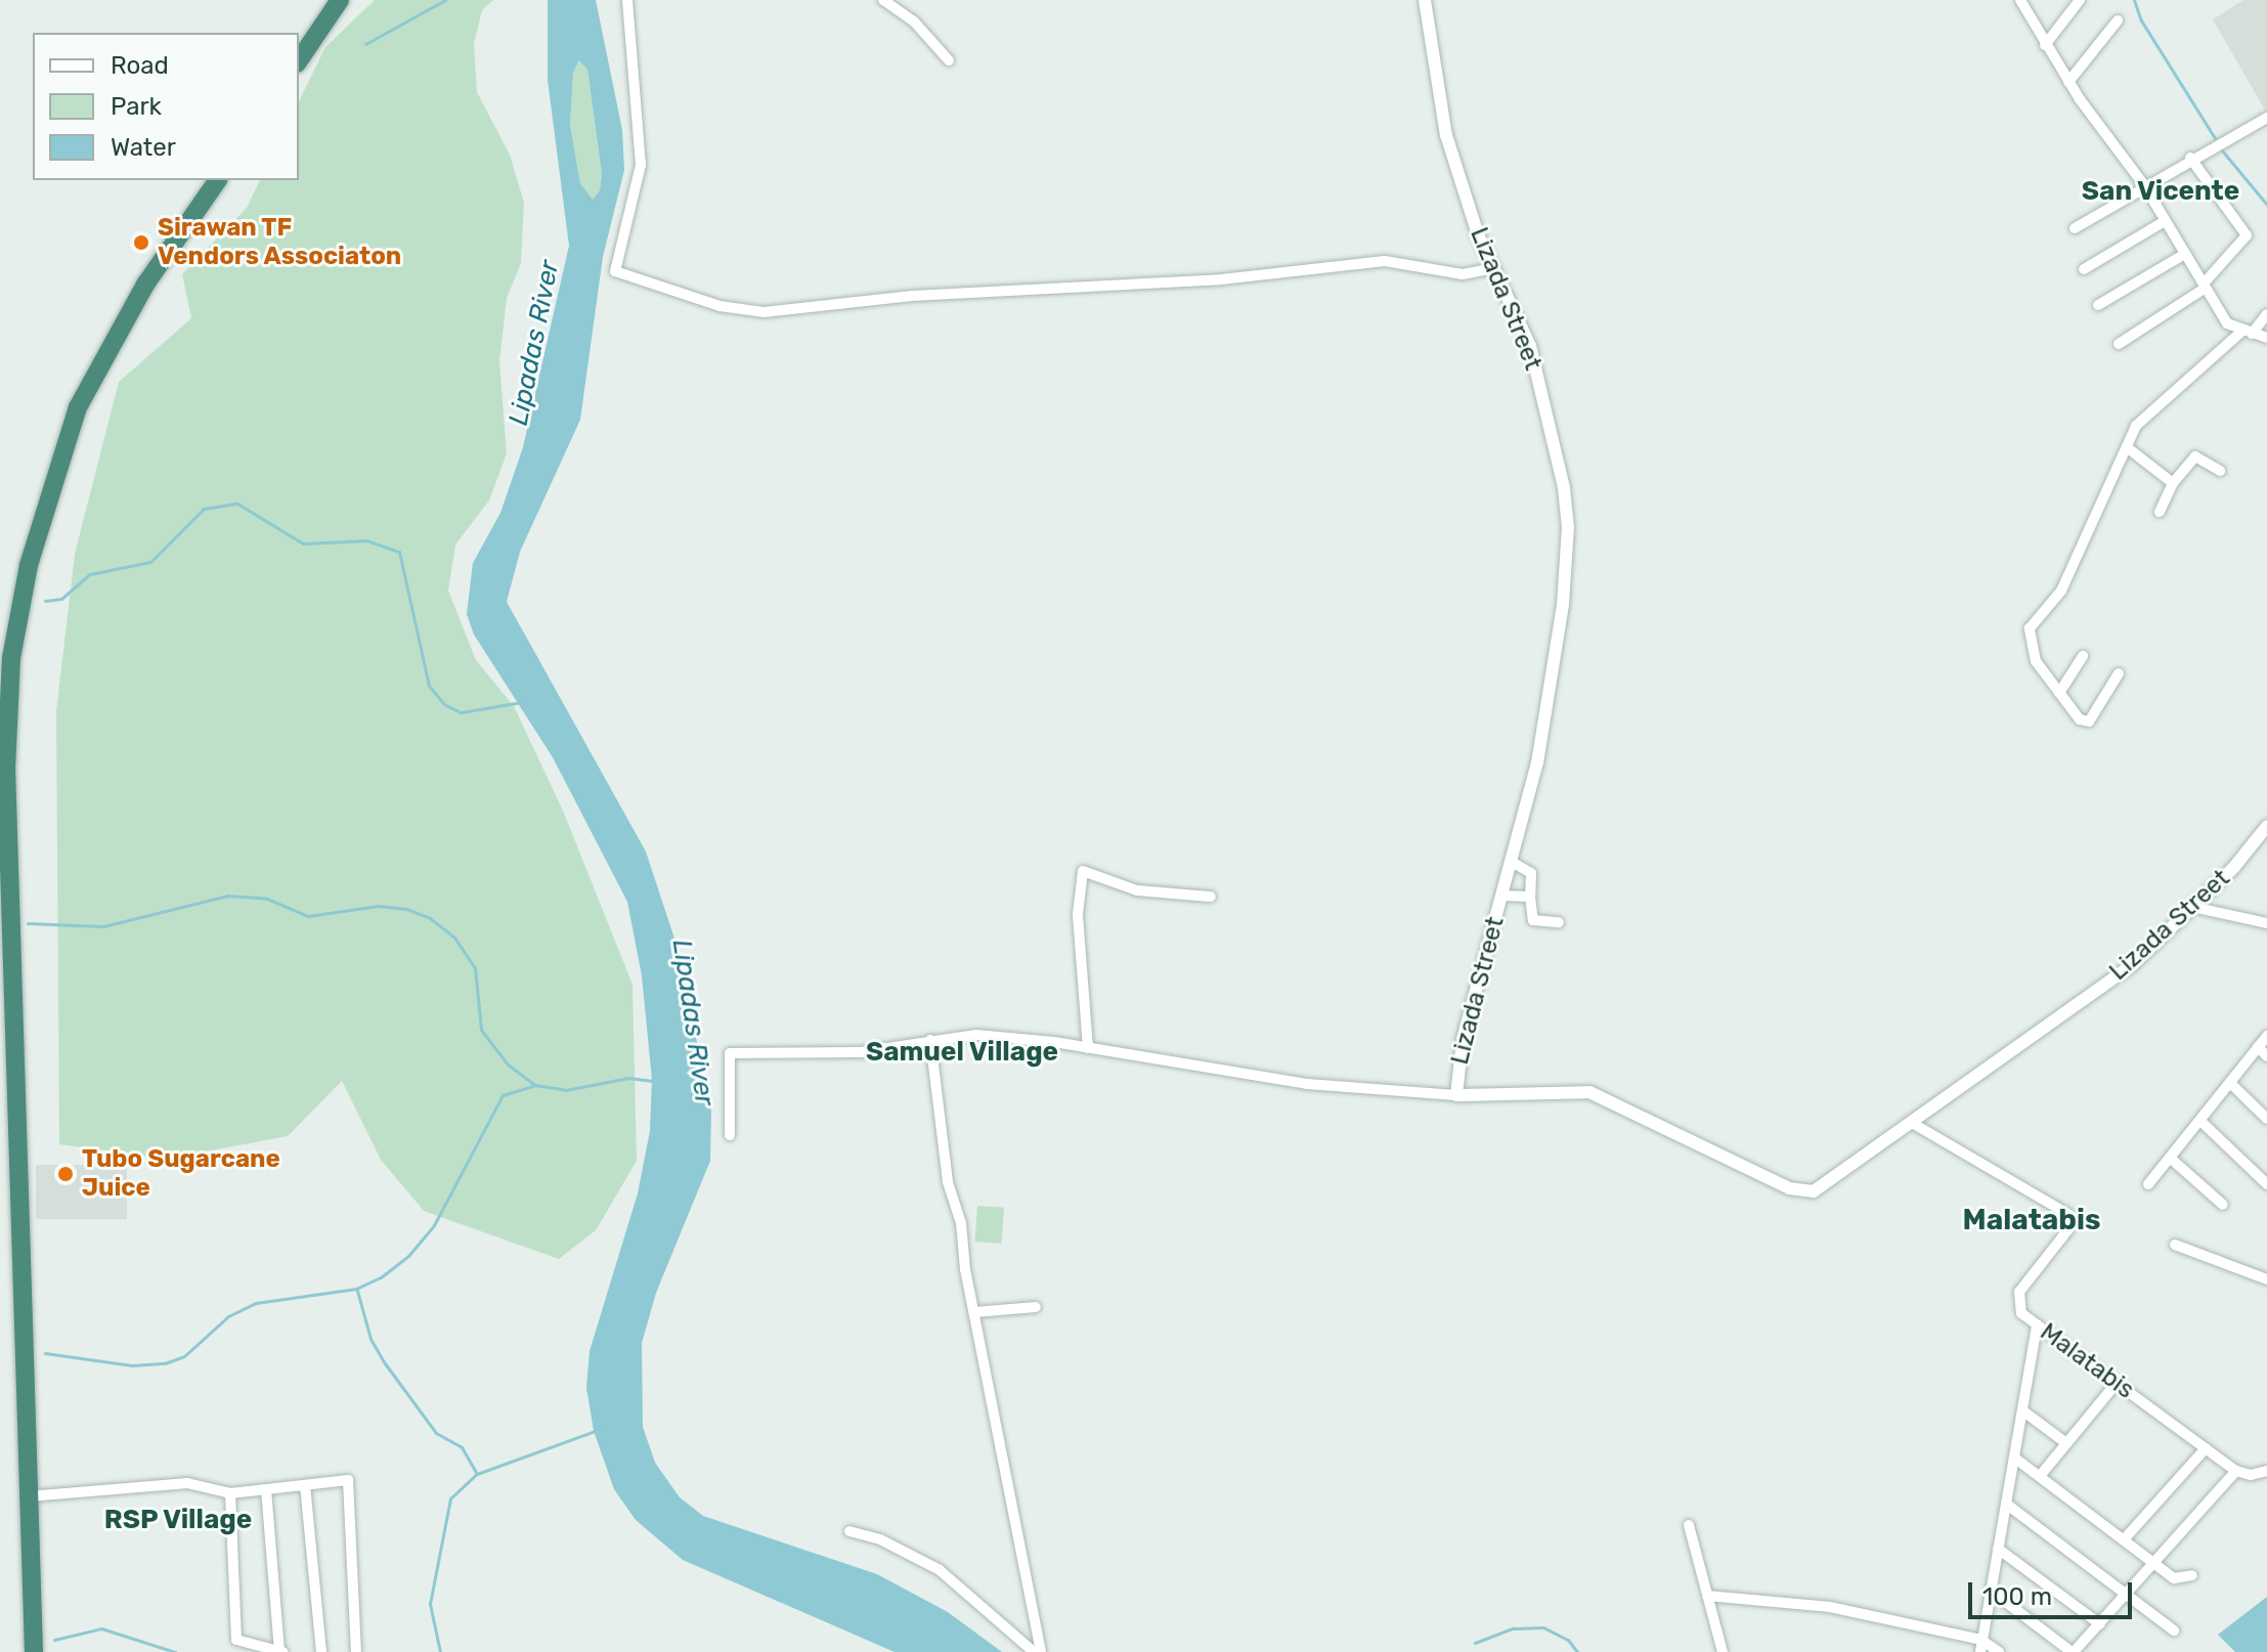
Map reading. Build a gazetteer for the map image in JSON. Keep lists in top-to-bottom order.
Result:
{
  "streets": {
    "street": ["Lizada Street", "Malatabis"]
  },
  "crossings": [
    ["Lizada Street", "Malatabis"]
  ],
  "districts": [
    "San Vicente",
    "Samuel Village",
    "Malatabis",
    "RSP Village"
  ],
  "water": ["Lipadas River"],
  "places": ["Sirawan TF Vendors Associaton", "Tubo Sugarcane Juice"],
  "legend": ["Road", "Park", "Water"],
  "scale_bar": "100 m"
}
